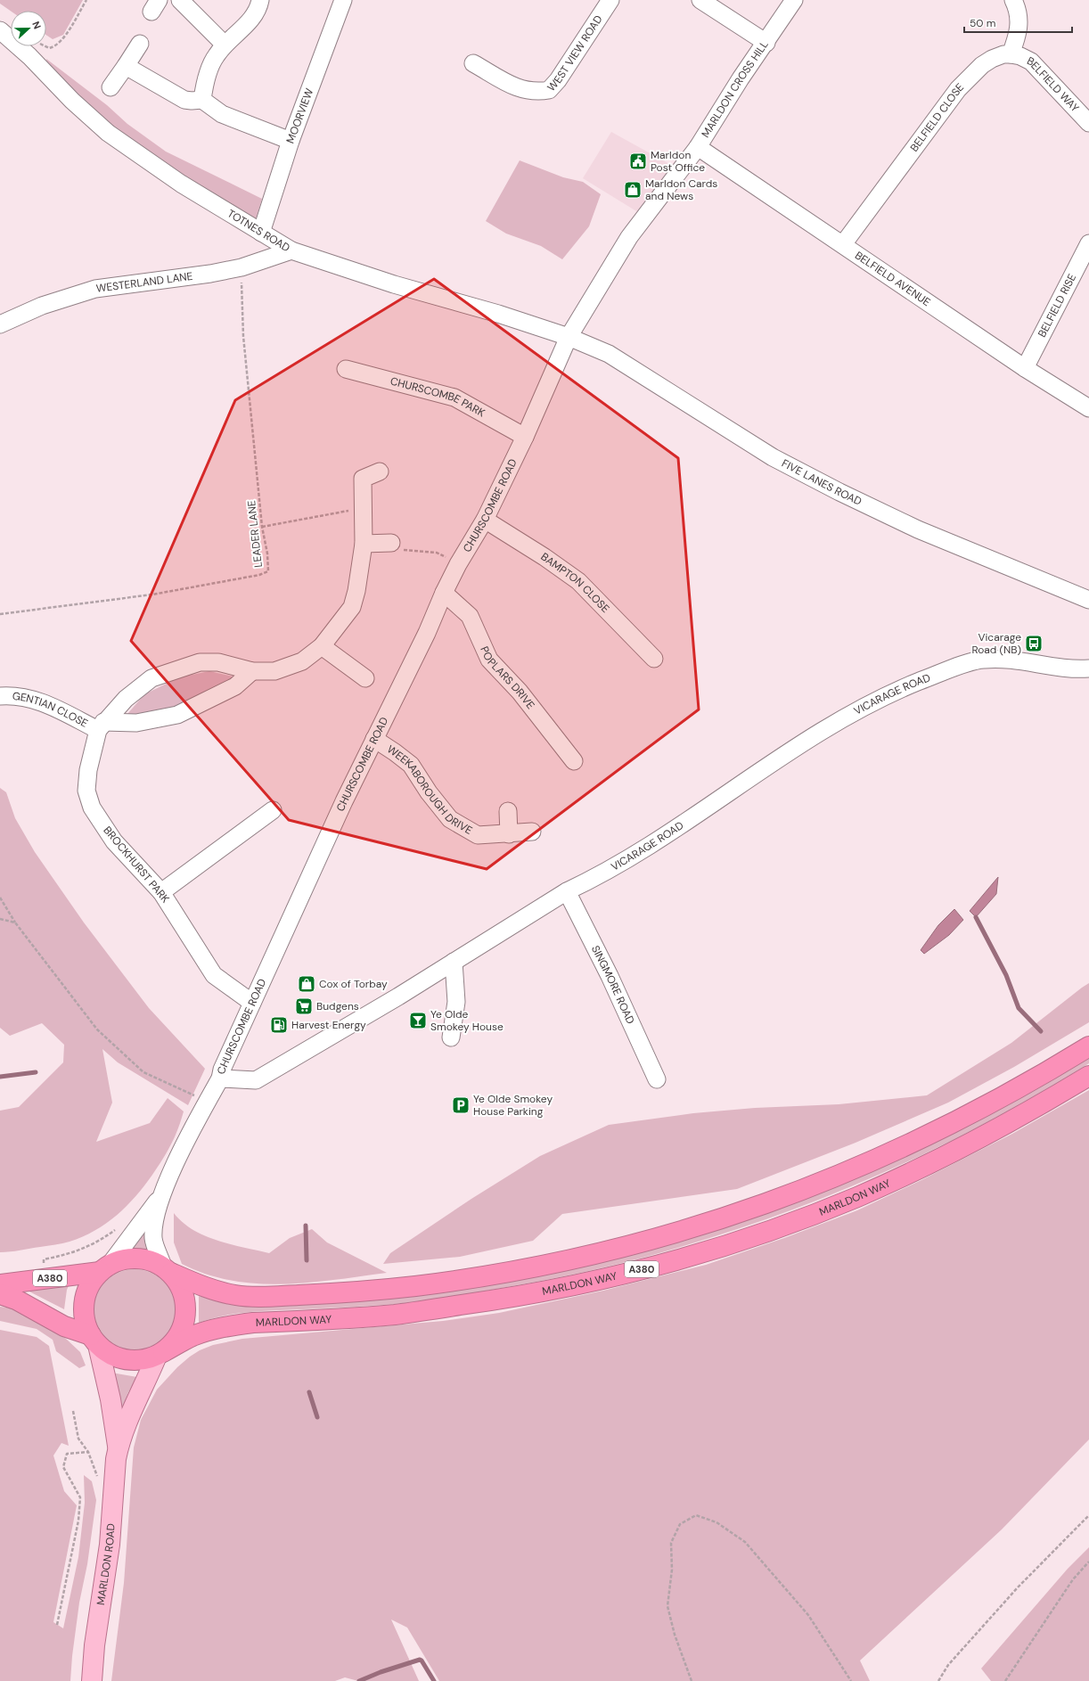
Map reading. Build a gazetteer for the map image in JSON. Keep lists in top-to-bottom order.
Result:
{
  "streets": {
    "highway": ["MARLDON WAY", "A380"],
    "main road": ["MARLDON ROAD"],
    "street": [
      "WEST VIEW ROAD",
      "BELFIELD WAY",
      "MARLDON CROSS HILL",
      "MOORVIEW",
      "BELFIELD CLOSE",
      "TOTNES ROAD",
      "BELFIELD AVENUE",
      "WESTERLAND LANE",
      "BELFIELD RISE",
      "CHURSCOMBE PARK",
      "FIVE LANES ROAD",
      "CHURSCOMBE ROAD",
      "BAMPTON CLOSE",
      "POPLARS DRIVE",
      "VICARAGE ROAD",
      "GENTIAN CLOSE",
      "WEEKABOROUGH DRIVE",
      "BROCKHURST PARK",
      "SINGMORE ROAD"
    ],
    "path": ["LEADER LANE"]
  },
  "crossings": [
    ["BELFIELD WAY", "BELFIELD CLOSE"],
    ["MARLDON CROSS HILL", "TOTNES ROAD"],
    ["MARLDON CROSS HILL", "BELFIELD AVENUE"],
    ["MARLDON CROSS HILL", "FIVE LANES ROAD"],
    ["MARLDON CROSS HILL", "CHURSCOMBE ROAD"],
    ["MOORVIEW", "TOTNES ROAD"],
    ["BELFIELD CLOSE", "BELFIELD AVENUE"],
    ["TOTNES ROAD", "WESTERLAND LANE"],
    ["TOTNES ROAD", "FIVE LANES ROAD"],
    ["TOTNES ROAD", "CHURSCOMBE ROAD"],
    ["BELFIELD AVENUE", "BELFIELD RISE"],
    ["WESTERLAND LANE", "LEADER LANE"],
    ["CHURSCOMBE PARK", "CHURSCOMBE ROAD"],
    ["FIVE LANES ROAD", "CHURSCOMBE ROAD"],
    ["CHURSCOMBE ROAD", "BAMPTON CLOSE"],
    ["CHURSCOMBE ROAD", "POPLARS DRIVE"],
    ["CHURSCOMBE ROAD", "VICARAGE ROAD"],
    ["CHURSCOMBE ROAD", "WEEKABOROUGH DRIVE"],
    ["CHURSCOMBE ROAD", "BROCKHURST PARK"],
    ["CHURSCOMBE ROAD", "MARLDON WAY"],
    ["CHURSCOMBE ROAD", "A380"],
    ["CHURSCOMBE ROAD", "MARLDON ROAD"],
    ["VICARAGE ROAD", "SINGMORE ROAD"],
    ["GENTIAN CLOSE", "BROCKHURST PARK"],
    ["MARLDON WAY", "A380"],
    ["MARLDON WAY", "MARLDON ROAD"],
    ["A380", "MARLDON ROAD"]
  ],
  "places": {
    "public building": ["Marldon Post Office"],
    "shop": ["Marldon Cards and News", "Cox of Torbay"],
    "bus stop": ["Vicarage Road (NB)"],
    "supermarket": ["Budgens"],
    "bar": ["Ye Olde Smokey House"],
    "fuel station": ["Harvest Energy"],
    "parking": ["Ye Olde Smokey House Parking"]
  },
  "scale_bar": "50 m",
  "north": "right"
}
